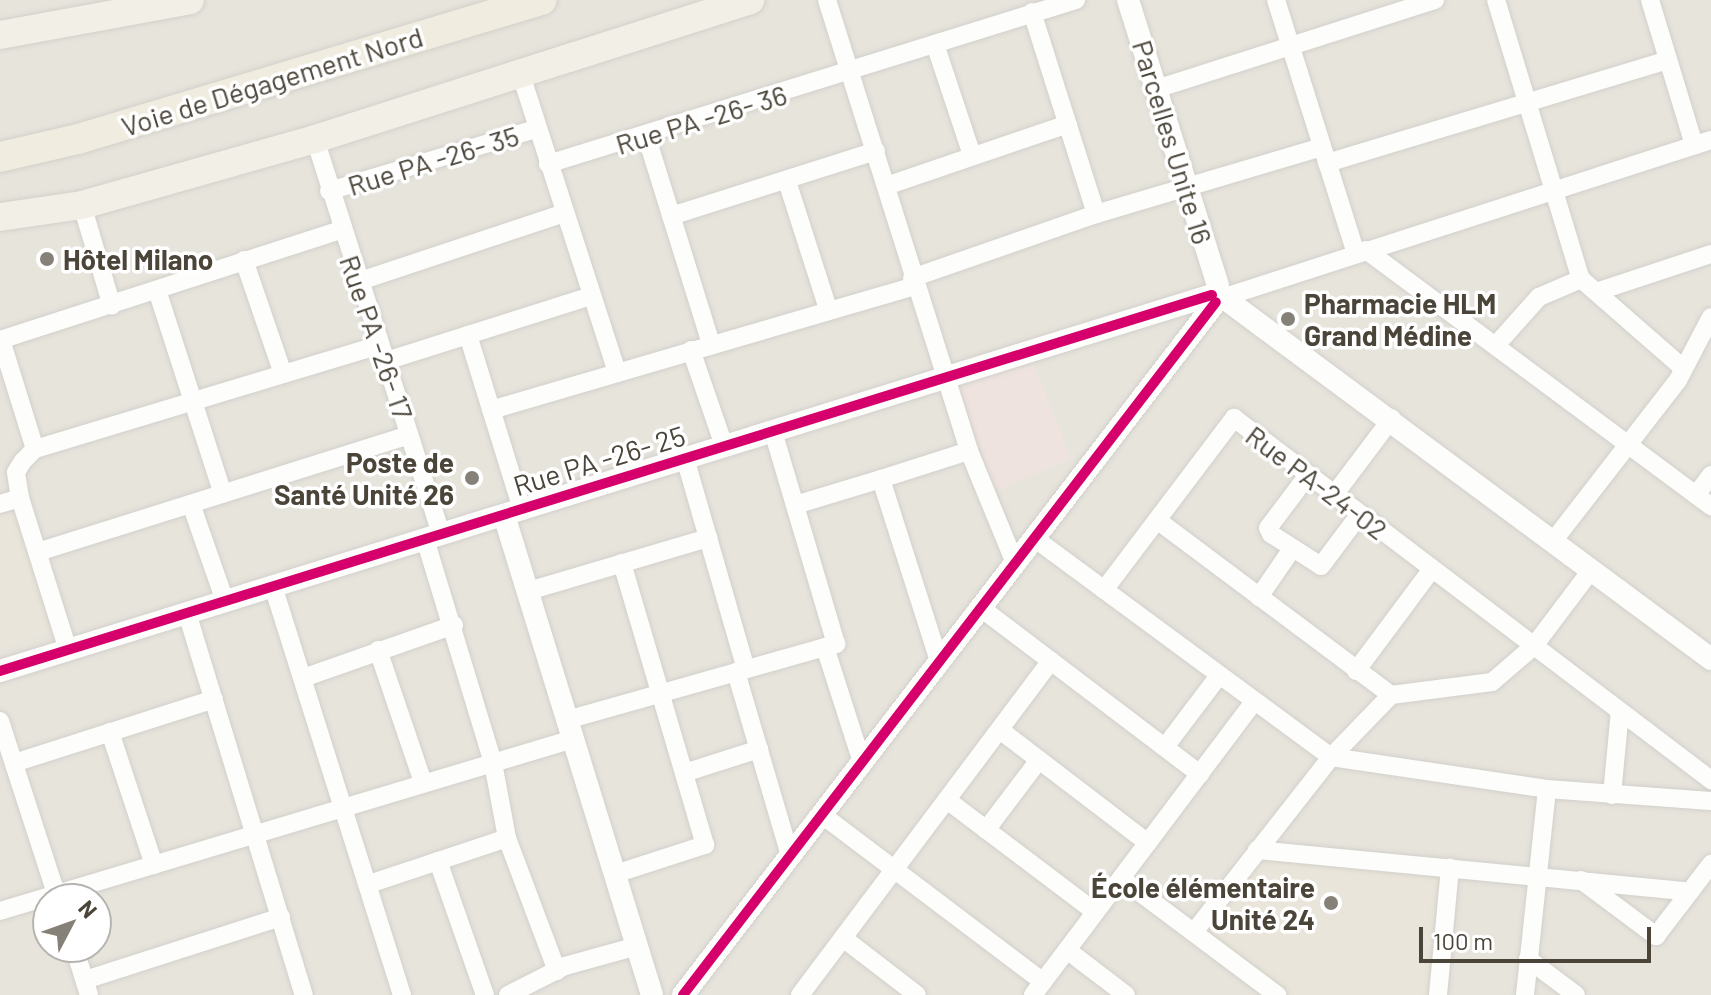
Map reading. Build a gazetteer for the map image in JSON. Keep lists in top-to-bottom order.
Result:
{
  "streets": {
    "highway": ["Voie de Dégagement Nord"],
    "street": [
      "Rue PA -26- 36",
      "Parcelles Unite 16",
      "Rue PA -26- 35",
      "Rue PA -26- 17",
      "Rue PA -26- 25",
      "Rue PA-24-02"
    ]
  },
  "crossings": [
    ["Parcelles Unite 16", "Rue PA -26- 25"],
    ["Rue PA -26- 35", "Rue PA -26- 17"],
    ["Rue PA -26- 17", "Rue PA -26- 25"]
  ],
  "places": [
    "Hôtel Milano",
    "Pharmacie HLM Grand Médine",
    "Poste de Santé Unité 26",
    "École élémentaire Unité 24"
  ],
  "scale_bar": "100 m",
  "north": "top right"
}
